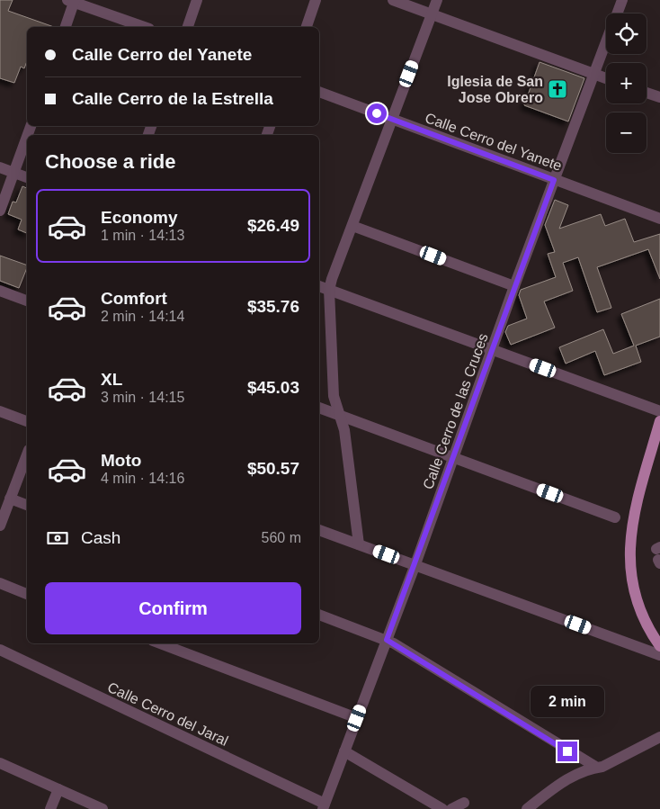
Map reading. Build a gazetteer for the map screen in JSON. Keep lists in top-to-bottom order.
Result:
{
  "streets": {
    "street": ["Calle Cerro del Yanete", "Calle Cerro de las Cruces", "Calle Cerro del Jaral"]
  },
  "crossings": [
    ["Calle Cerro del Yanete", "Calle Cerro de las Cruces"],
    ["Calle Cerro de las Cruces", "Calle Cerro del Jaral"]
  ],
  "places": {
    "church": ["Iglesia de San Jose Obrero"]
  },
  "page": {
    "map_buttons": ["+", "−"],
    "banner": ["Calle Cerro del Yanete", "Calle Cerro de la Estrella"],
    "heading": "Choose a ride",
    "list": [
      {
        "name": "Economy",
        "note": "1 min · 14:13",
        "value": "$26.49"
      },
      {
        "name": "Comfort",
        "note": "2 min · 14:14",
        "value": "$35.76"
      },
      {
        "name": "XL",
        "note": "3 min · 14:15",
        "value": "$45.03"
      },
      {
        "name": "Moto",
        "note": "4 min · 14:16",
        "value": "$50.57"
      }
    ],
    "pay": ["Cash", "560 m"],
    "buttons": "Confirm",
    "bubble": "2 min"
  }
}
